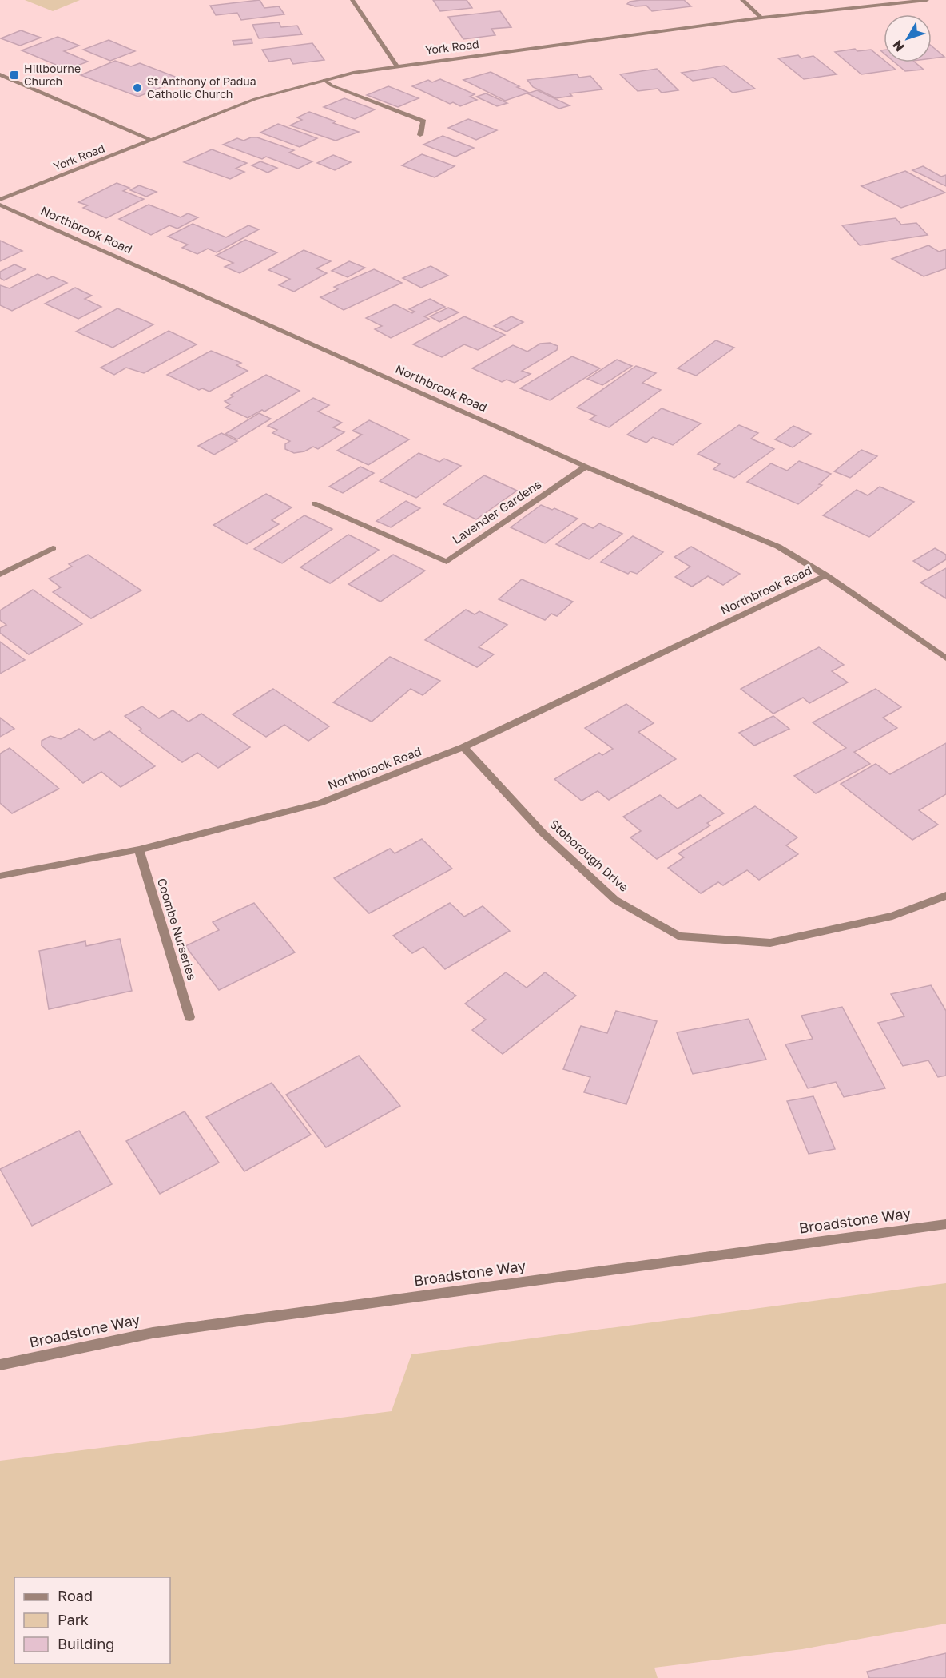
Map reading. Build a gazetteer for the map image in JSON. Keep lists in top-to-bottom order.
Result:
{
  "streets": {
    "street": [
      "York Road",
      "Northbrook Road",
      "Lavender Gardens",
      "Stoborough Drive",
      "Coombe Nurseries",
      "Broadstone Way"
    ]
  },
  "crossings": [
    ["Northbrook Road", "Lavender Gardens"],
    ["Northbrook Road", "Stoborough Drive"],
    ["Northbrook Road", "Coombe Nurseries"]
  ],
  "places": {
    "transit": ["Hillbourne Church"],
    "other": ["St Anthony of Padua Catholic Church"]
  },
  "legend": ["Road", "Park", "Building"],
  "north": "bottom left"
}
